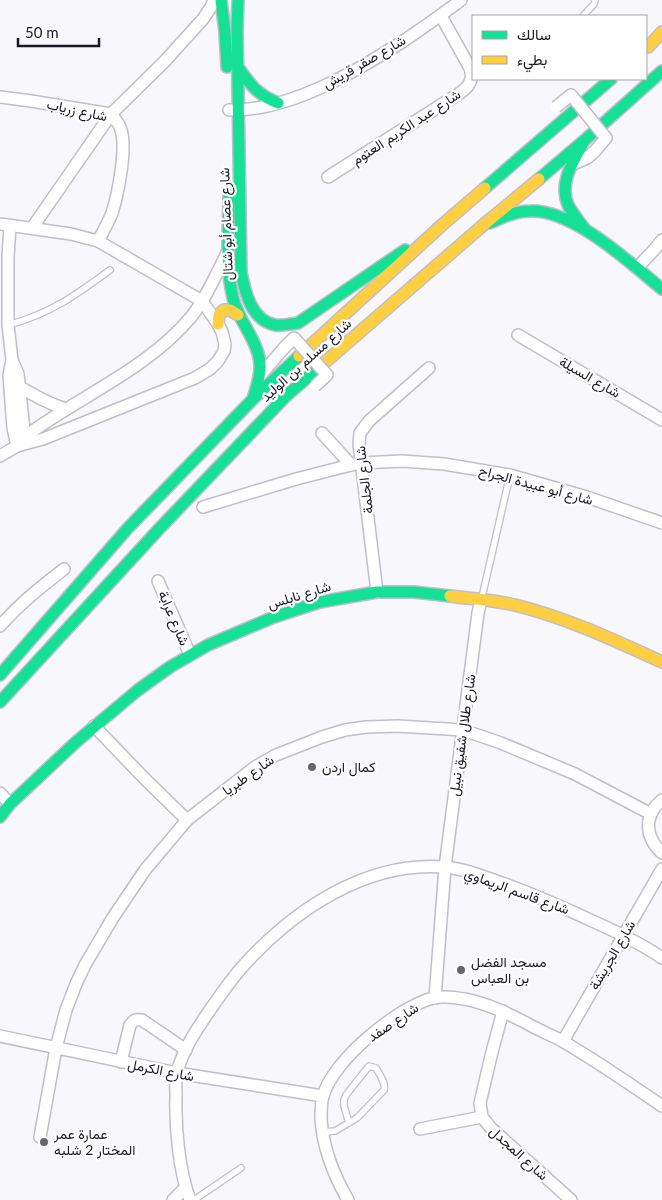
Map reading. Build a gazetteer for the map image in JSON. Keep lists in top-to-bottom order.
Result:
{
  "streets": {
    "main road": ["شارع عصام أبو شتال", "شارع مسلم بن الوليد", "شارع نابلس"],
    "street": [
      "شارع صقر قريش",
      "شارع زرياب",
      "شارع عبد الكريم العتوم",
      "شارع السيلة",
      "شارع الجلمة",
      "شارع أبو عبيدة الجراح",
      "شارع عرابة",
      "شارع طلال شفيق نبيل",
      "شارع طبريا",
      "شارع قاسم الريماوي",
      "شارع الجريشة",
      "شارع صفد",
      "شارع الكرمل",
      "شارع المجدل"
    ]
  },
  "crossings": [
    ["شارع صقر قريش", "شارع عبد الكريم العتوم"],
    ["شارع صقر قريش", "شارع عصام أبو شتال"],
    ["شارع عصام أبو شتال", "شارع مسلم بن الوليد"],
    ["شارع الجلمة", "شارع أبو عبيدة الجراح"],
    ["شارع الجلمة", "شارع نابلس"],
    ["شارع أبو عبيدة الجراح", "شارع طلال شفيق نبيل"],
    ["شارع نابلس", "شارع عرابة"],
    ["شارع نابلس", "شارع طلال شفيق نبيل"],
    ["شارع طلال شفيق نبيل", "شارع طبريا"],
    ["شارع طلال شفيق نبيل", "شارع قاسم الريماوي"],
    ["شارع طلال شفيق نبيل", "شارع صفد"],
    ["شارع طبريا", "شارع الكرمل"],
    ["شارع قاسم الريماوي", "شارع الجريشة"],
    ["شارع قاسم الريماوي", "شارع الكرمل"],
    ["شارع الجريشة", "شارع صفد"],
    ["شارع صفد", "شارع الكرمل"],
    ["شارع صفد", "شارع المجدل"]
  ],
  "places": ["كمال اردن", "مسجد الفضل بن العباس", "عمارة عمر المختار 2 شلبه"],
  "legend": ["سالك", "بطيء"],
  "scale_bar": "50 m"
}
